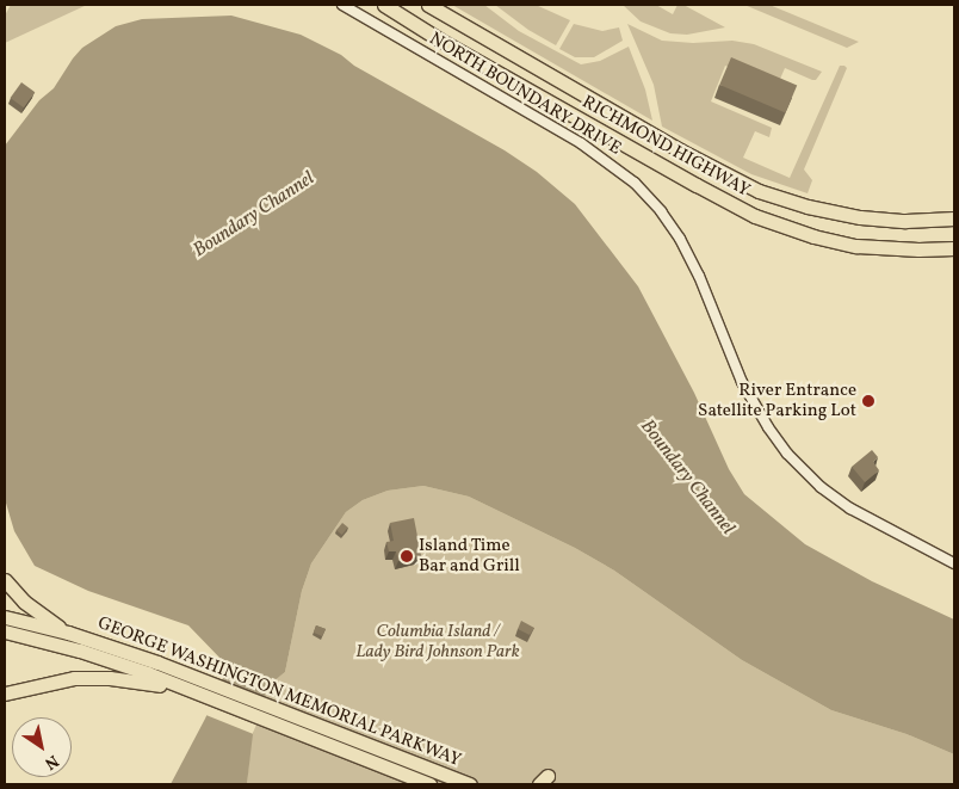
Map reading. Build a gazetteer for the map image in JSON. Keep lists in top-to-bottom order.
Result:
{
  "streets": {
    "highway": ["RICHMOND HIGHWAY", "GEORGE WASHINGTON MEMORIAL PARKWAY"],
    "street": ["NORTH BOUNDARY DRIVE"]
  },
  "water": ["Boundary Channel"],
  "parks": ["Columbia Island / Lady Bird Johnson Park"],
  "places": ["River Entrance Satellite Parking Lot", "Island Time Bar and Grill"],
  "north": "bottom right"
}
